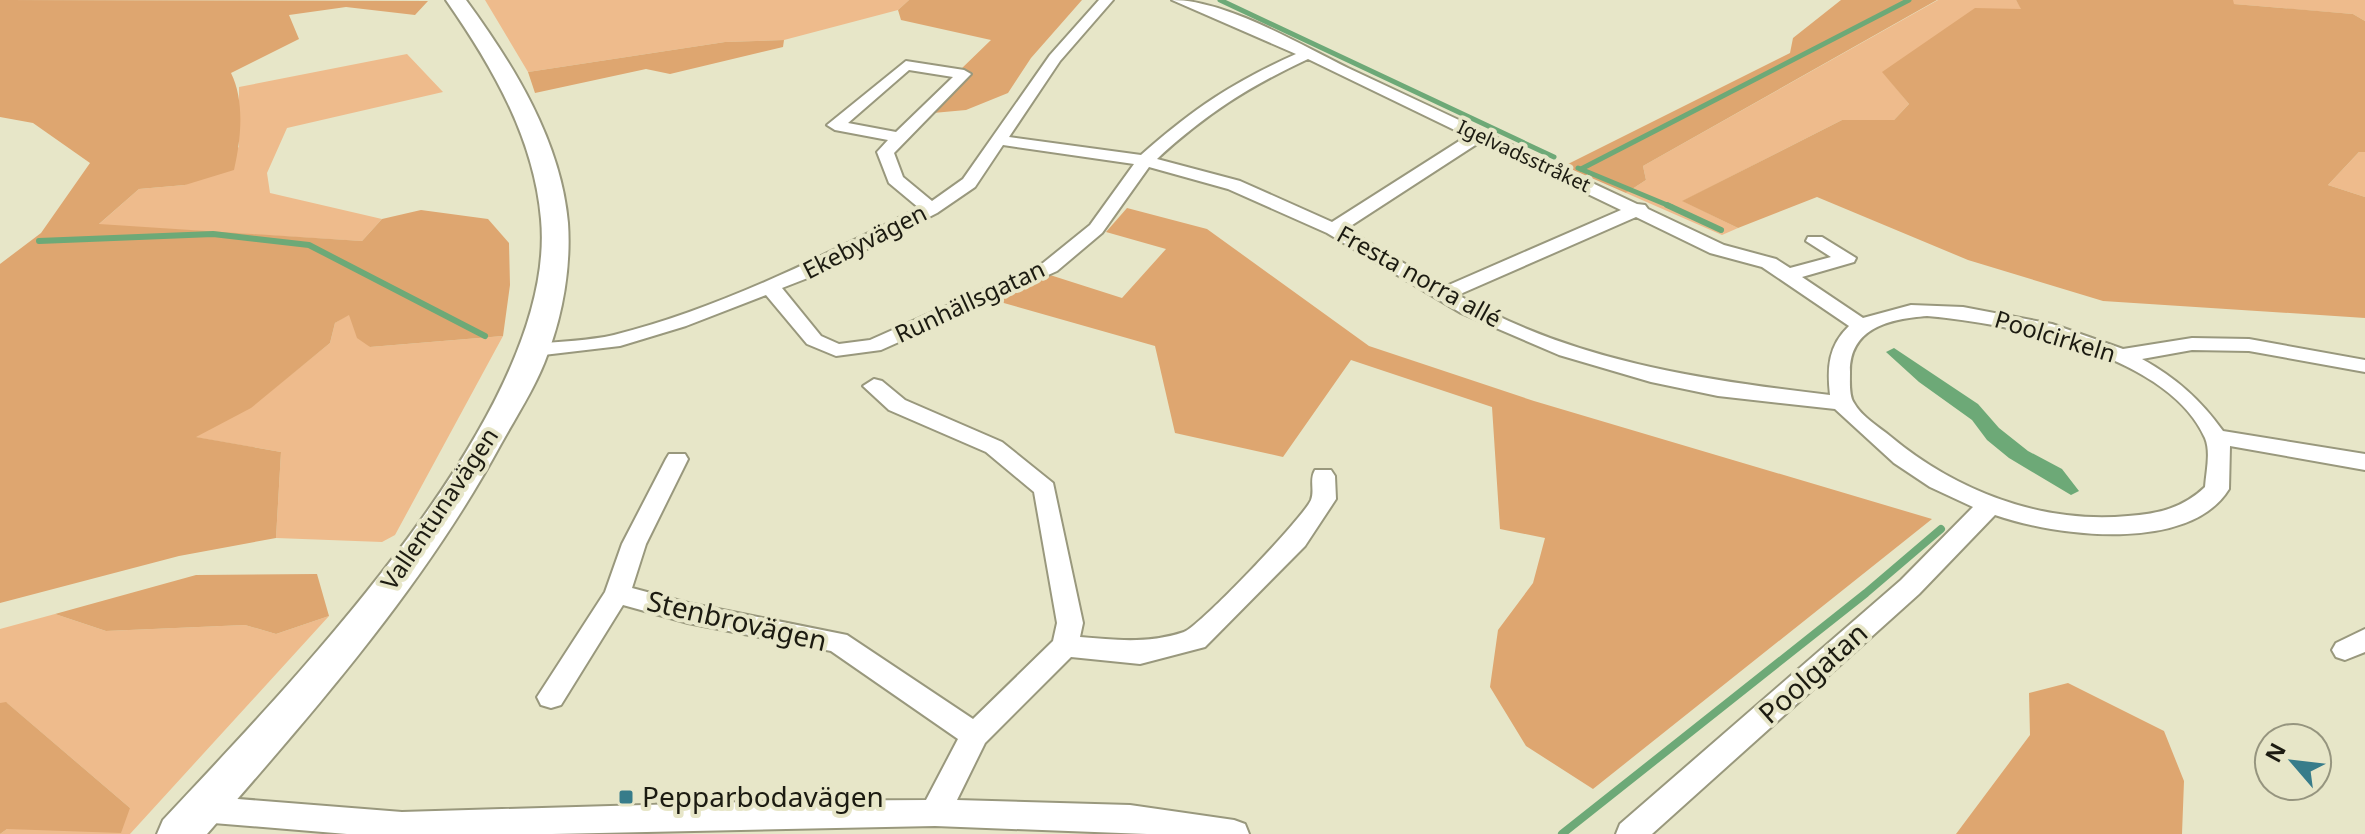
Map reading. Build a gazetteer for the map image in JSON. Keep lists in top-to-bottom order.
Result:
{
  "streets": {
    "main road": ["Vallentunavägen"],
    "street": [
      "Igelvadsstråket",
      "Ekebyvägen",
      "Fresta norra allé",
      "Runhällsgatan",
      "Poolcirkeln",
      "Stenbrovägen",
      "Poolgatan"
    ]
  },
  "crossings": [
    ["Igelvadsstråket", "Runhällsgatan"],
    ["Igelvadsstråket", "Poolcirkeln"],
    ["Ekebyvägen", "Fresta norra allé"],
    ["Ekebyvägen", "Runhällsgatan"],
    ["Ekebyvägen", "Vallentunavägen"],
    ["Fresta norra allé", "Runhällsgatan"]
  ],
  "places": {
    "transit": ["Pepparbodavägen"]
  },
  "north": "top left"
}
